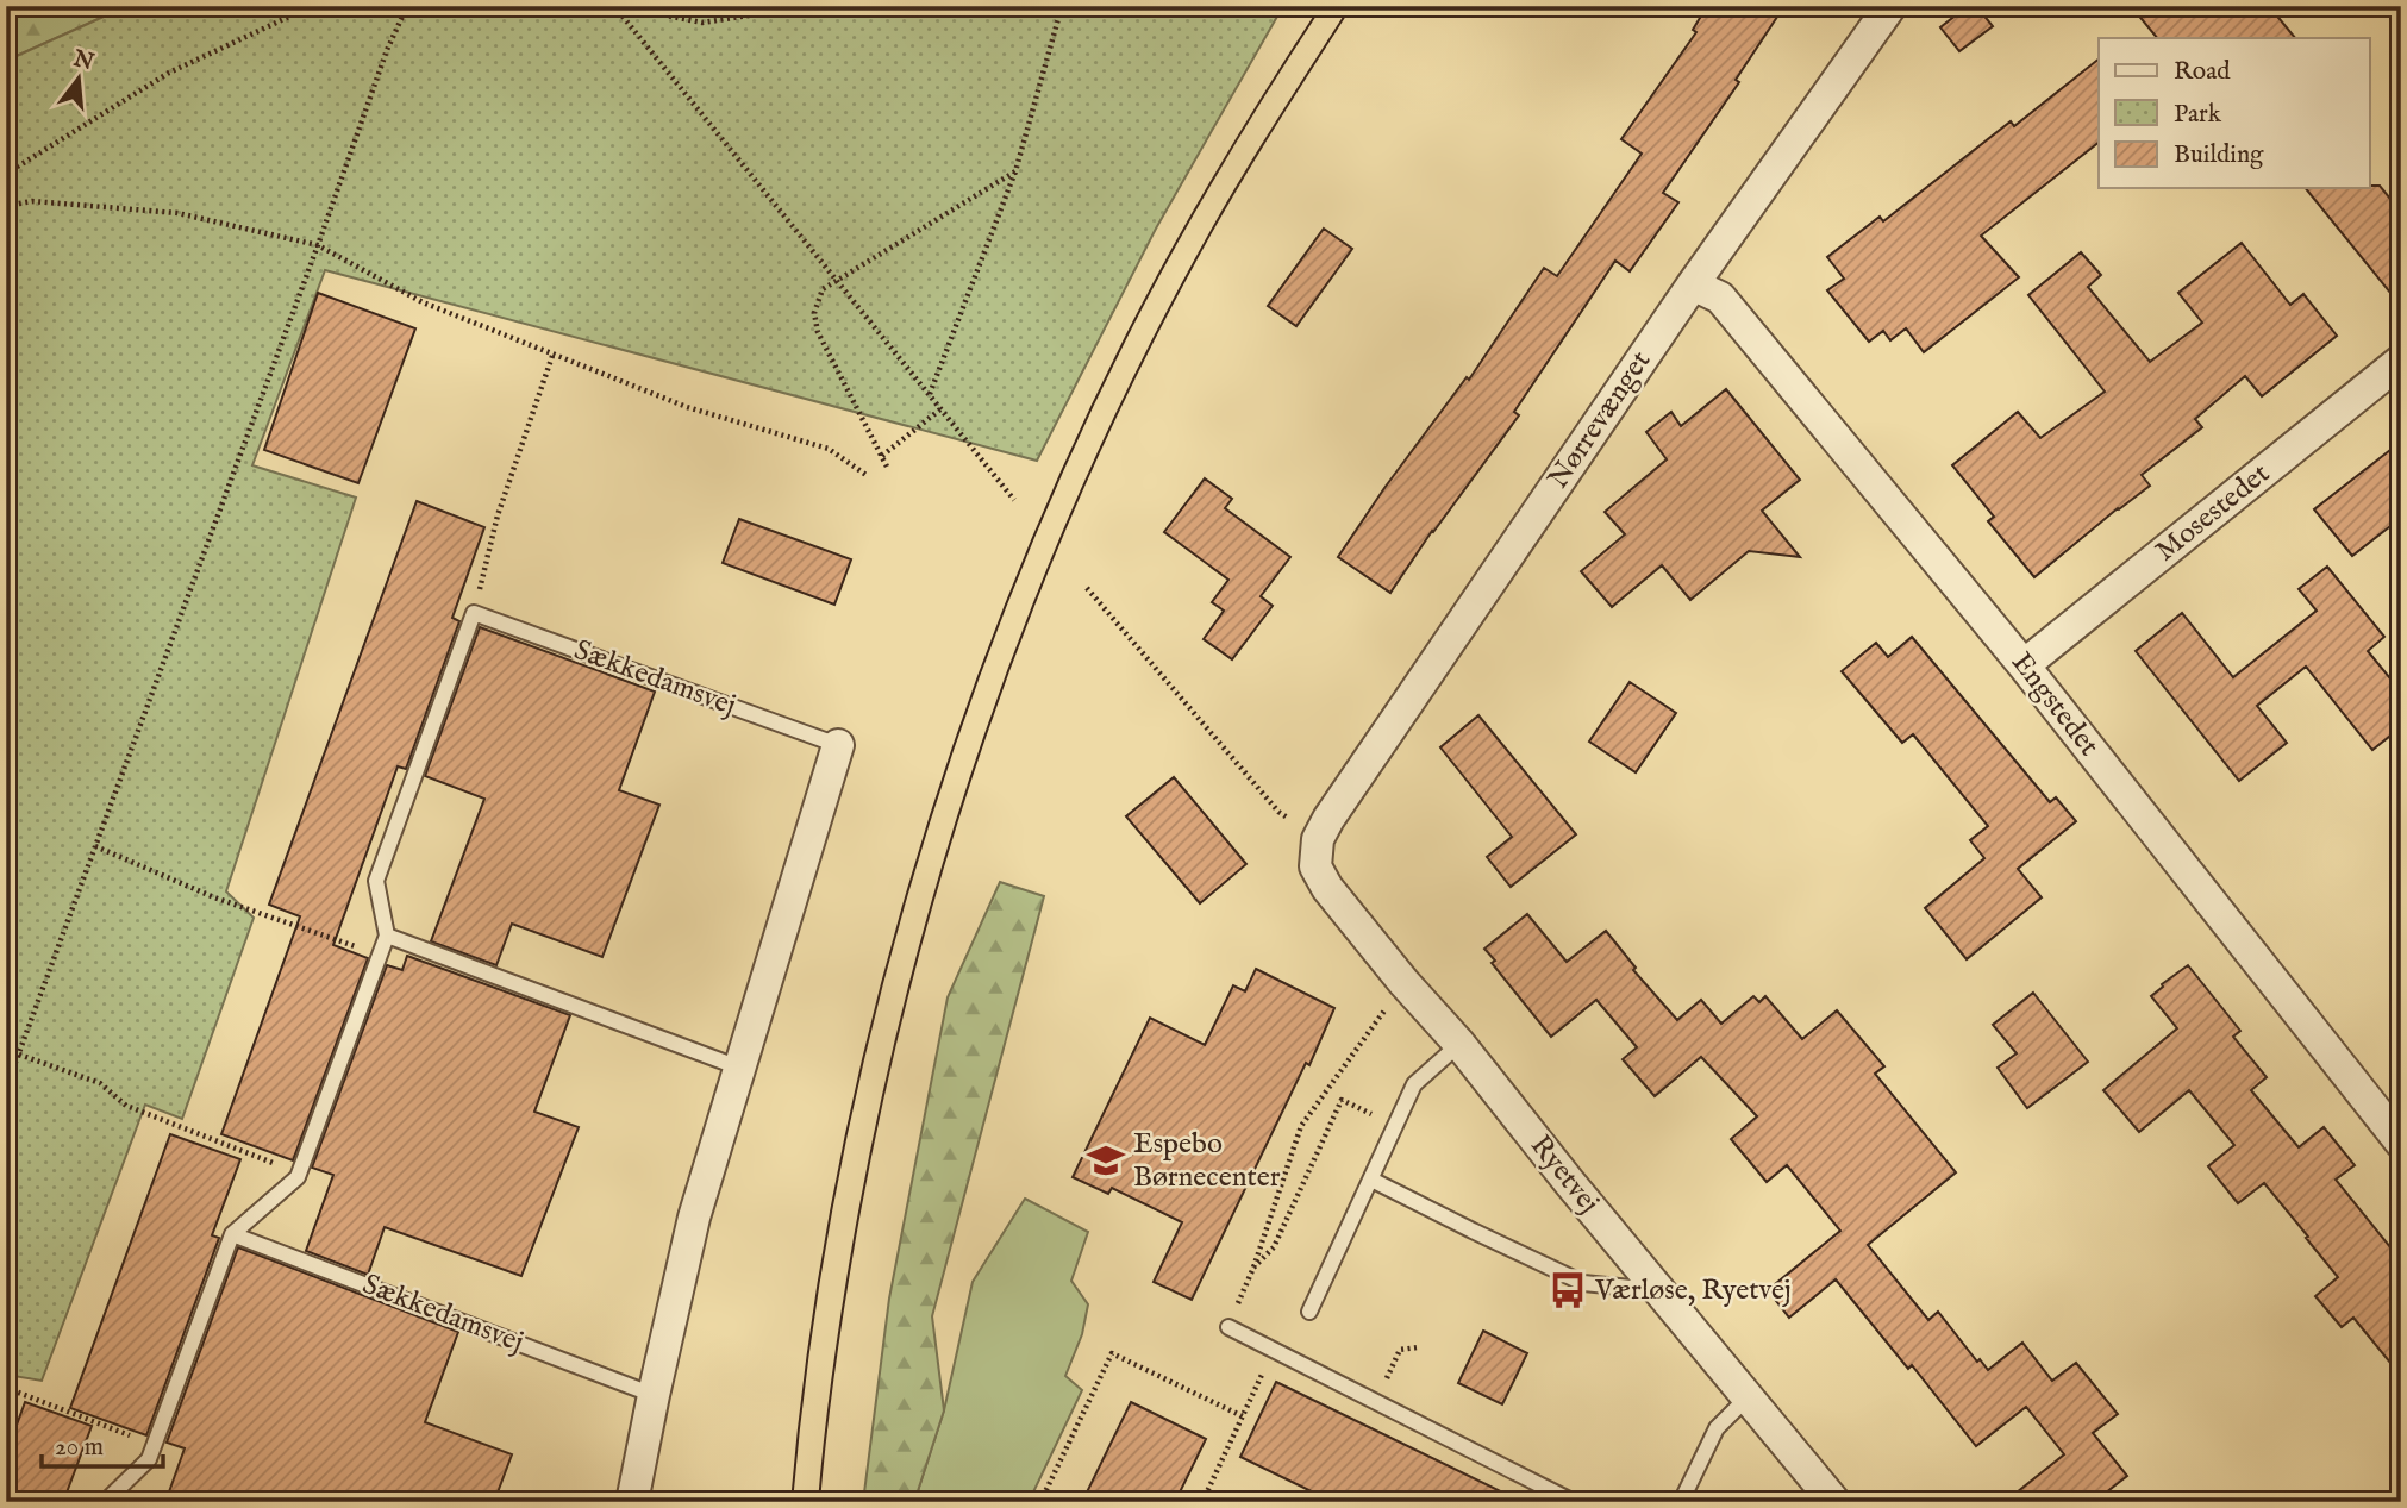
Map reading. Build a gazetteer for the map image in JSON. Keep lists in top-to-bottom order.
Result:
{
  "streets": {
    "street": [
      "Nørrevænget",
      "Mosestedet",
      "Sækkedamsvej",
      "Engstedet",
      "Ryetvej"
    ]
  },
  "crossings": [
    ["Nørrevænget", "Engstedet"],
    ["Nørrevænget", "Ryetvej"],
    ["Mosestedet", "Engstedet"]
  ],
  "places": {
    "school or university": ["Espebo Børnecenter"],
    "bus stop": ["Værløse, Ryetvej"]
  },
  "legend": ["Road", "Park", "Building"],
  "scale_bar": "20 m",
  "north": "top"
}
